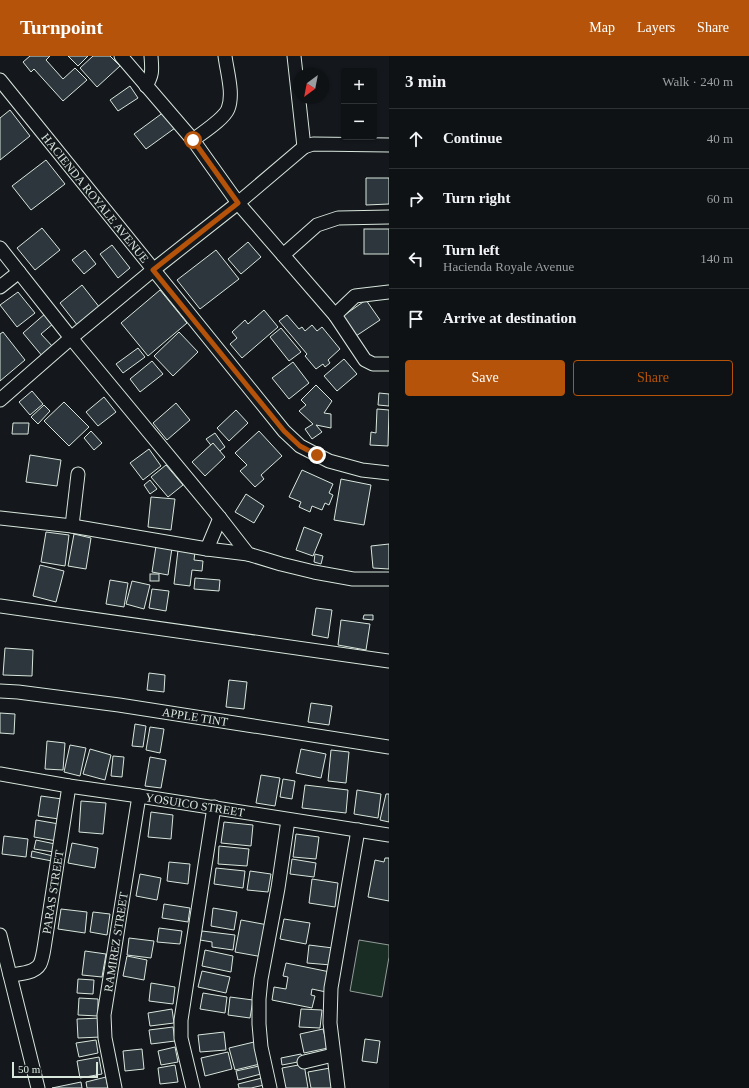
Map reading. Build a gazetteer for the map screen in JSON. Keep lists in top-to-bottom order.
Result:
{
  "streets": {
    "street": [
      "HACIENDA ROYALE AVENUE",
      "APPLE TINT",
      "YOSUICO STREET",
      "PARAS STREET",
      "RAMIREZ STREET"
    ]
  },
  "crossings": [
    ["YOSUICO STREET", "PARAS STREET"],
    ["YOSUICO STREET", "RAMIREZ STREET"]
  ],
  "scale_bar": "50 m",
  "north": "bottom left",
  "page": {
    "header": "Turnpoint",
    "nav": ["Map", "Layers", "Share"],
    "heading": ["3 min", "Walk · 240 m"],
    "map_buttons": ["+", "−"],
    "list": [
      ["Continue", "40 m"],
      ["Turn right", "60 m"],
      ["Turn left", "Hacienda Royale Avenue", "140 m"],
      "Arrive at destination"
    ],
    "buttons": ["Save", "Share"],
    "scale": "50 m"
  }
}
